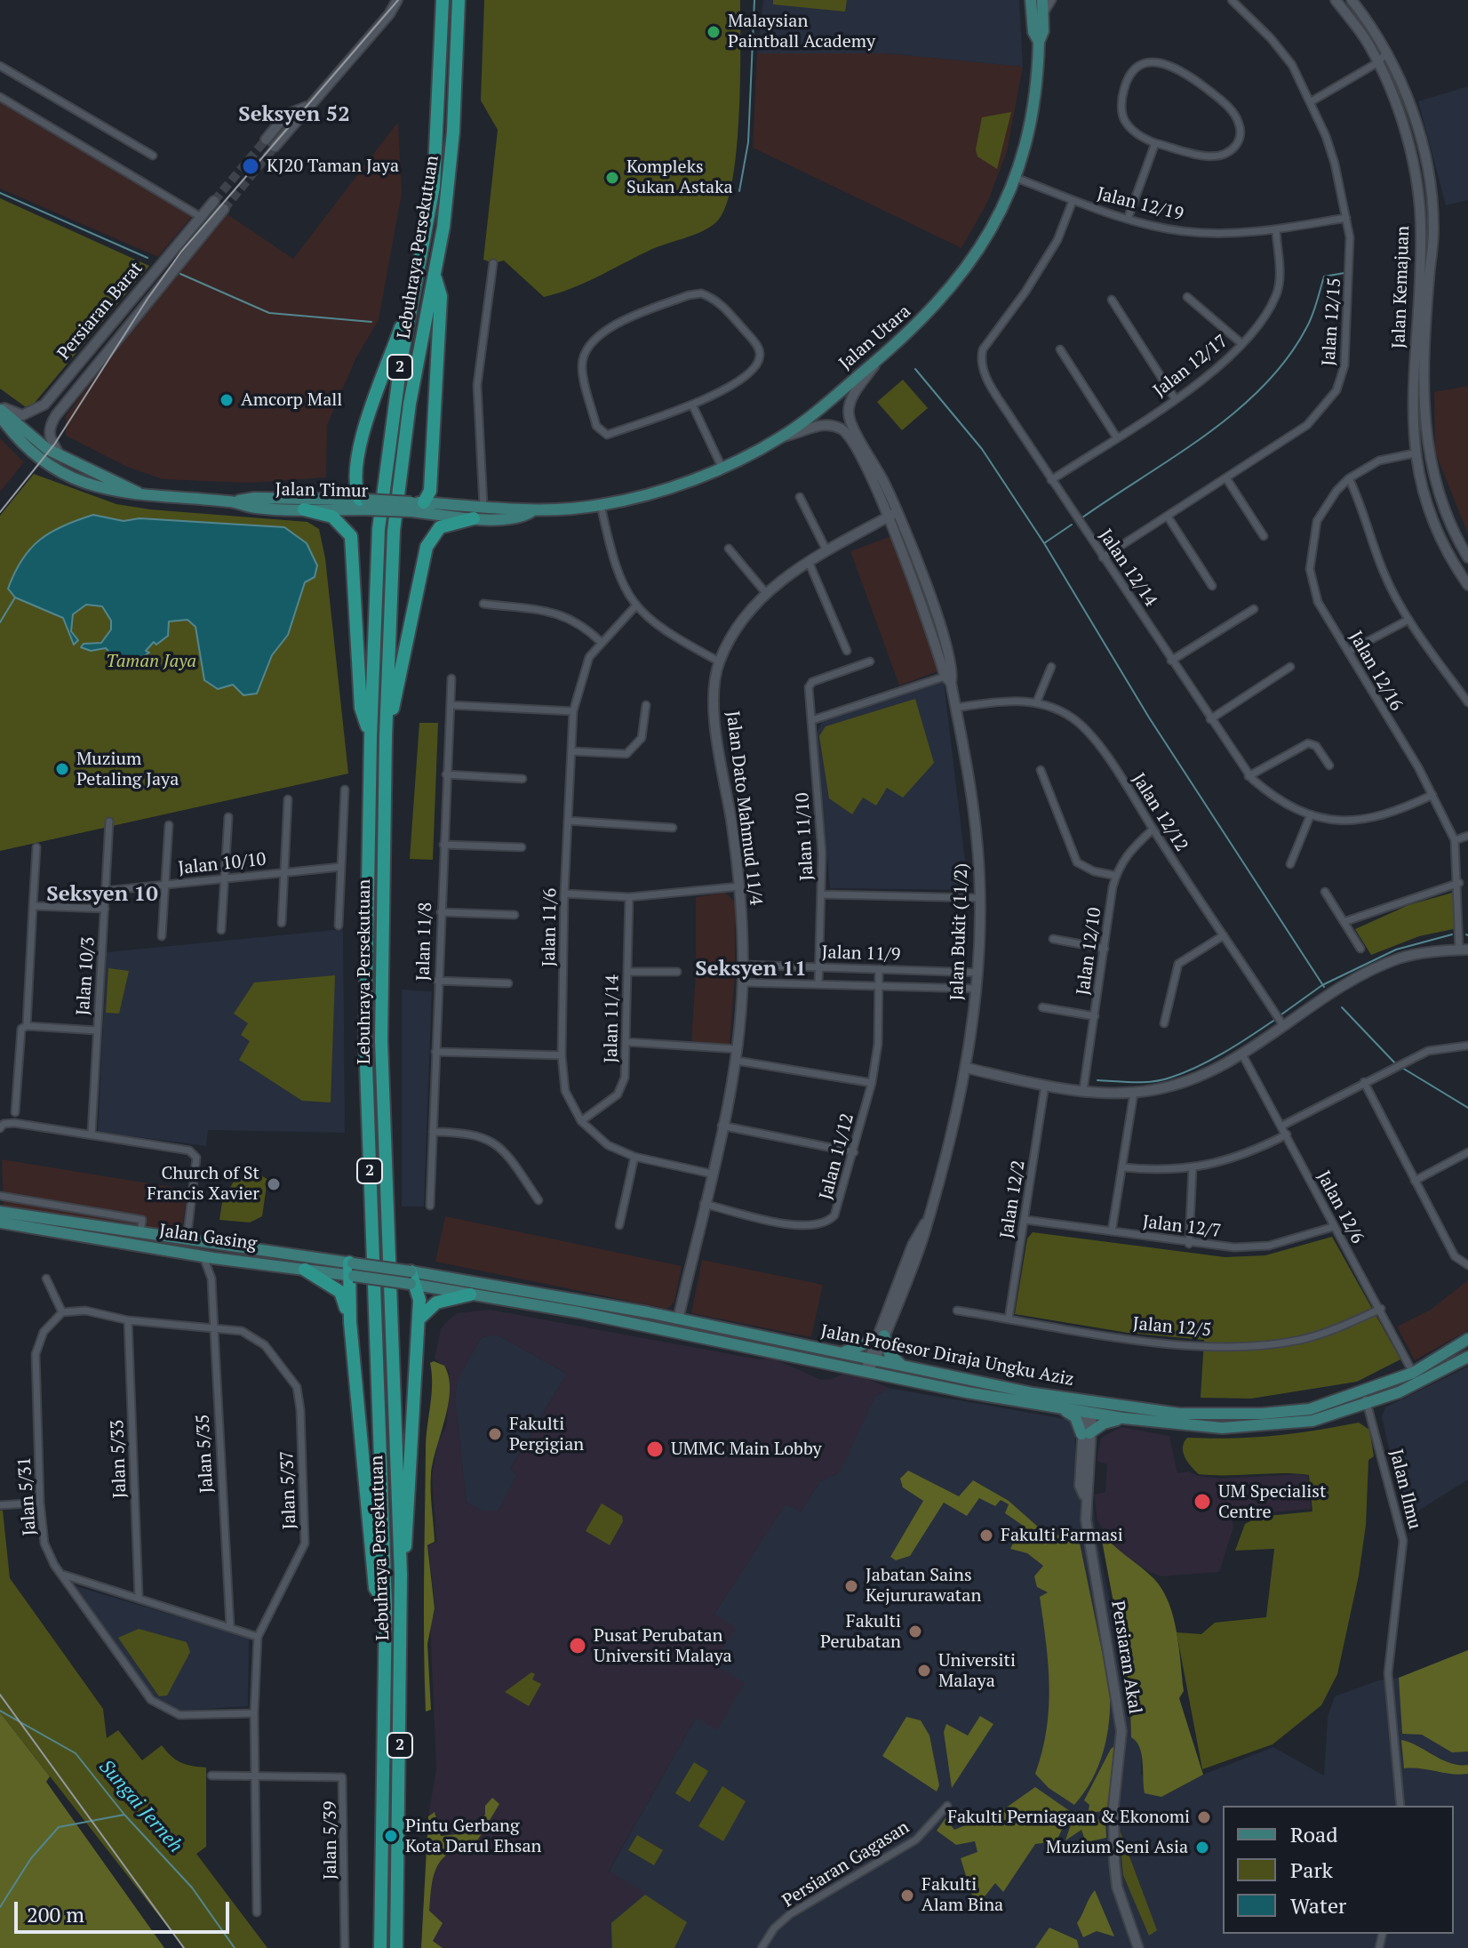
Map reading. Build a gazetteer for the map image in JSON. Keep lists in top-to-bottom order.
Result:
{
  "streets": {
    "highway": ["Lebuhraya Persekutuan", "2"],
    "main road": [
      "Jalan Utara",
      "Jalan Timur",
      "Jalan Gasing",
      "Jalan Profesor Diraja Ungku Aziz"
    ],
    "street": [
      "Jalan 12/19",
      "Jalan Kemajuan",
      "Persiaran Barat",
      "Jalan 12/15",
      "Jalan 12/17",
      "Jalan 12/14",
      "Jalan 12/16",
      "Jalan Dato Mahmud 11/4",
      "Jalan 12/12",
      "Jalan 11/10",
      "Jalan 10/10",
      "Jalan 11/6",
      "Jalan Bukit (11/2)",
      "Jalan 11/8",
      "Jalan 12/10",
      "Jalan 11/9",
      "Jalan 10/3",
      "Jalan 11/14",
      "Jalan 11/12",
      "Jalan 12/2",
      "Jalan 12/6",
      "Jalan 12/7",
      "Jalan 12/5",
      "Jalan 5/35",
      "Jalan 5/33",
      "Jalan Ilmu",
      "Jalan 5/37",
      "Jalan 5/31",
      "Persiaran Akal",
      "Jalan 5/39",
      "Persiaran Gagasan"
    ]
  },
  "crossings": [
    ["Jalan 12/19", "Jalan 12/15"],
    ["Jalan 12/19", "Jalan Utara"],
    ["Jalan 12/19", "Jalan 12/17"],
    ["Jalan 12/19", "Jalan 12/14"],
    ["Jalan Kemajuan", "Jalan 12/16"],
    ["Persiaran Barat", "Jalan Timur"],
    ["Jalan 12/15", "Jalan 12/14"],
    ["Jalan Utara", "Jalan Timur"],
    ["Jalan Utara", "Jalan Bukit (11/2)"],
    ["Jalan 12/17", "Jalan 12/14"],
    ["Jalan 12/14", "Jalan 12/16"],
    ["Jalan Dato Mahmud 11/4", "Jalan 11/6"],
    ["Jalan Dato Mahmud 11/4", "Jalan Bukit (11/2)"],
    ["Jalan Dato Mahmud 11/4", "Jalan 11/9"],
    ["Jalan Dato Mahmud 11/4", "Jalan 11/12"],
    ["Jalan Dato Mahmud 11/4", "Jalan Profesor Diraja Ungku Aziz"],
    ["Jalan 12/12", "Jalan Bukit (11/2)"],
    ["Jalan 12/12", "Jalan 12/10"],
    ["Jalan 11/10", "Jalan 11/9"],
    ["Jalan 10/10", "Jalan 10/3"],
    ["Jalan 11/6", "Jalan 11/14"],
    ["Jalan Bukit (11/2)", "Jalan 11/9"],
    ["Jalan Bukit (11/2)", "Jalan Profesor Diraja Ungku Aziz"],
    ["Jalan 11/9", "Jalan 11/12"],
    ["Jalan 12/2", "Jalan 12/7"],
    ["Jalan 12/2", "Jalan 12/5"],
    ["Jalan 12/6", "Jalan 12/7"],
    ["Jalan 12/6", "Jalan 12/5"],
    ["Jalan 12/6", "Jalan Profesor Diraja Ungku Aziz"],
    ["Jalan Gasing", "Jalan Profesor Diraja Ungku Aziz"],
    ["Jalan Gasing", "Jalan 5/35"],
    ["Jalan Profesor Diraja Ungku Aziz", "Jalan Ilmu"],
    ["Jalan Profesor Diraja Ungku Aziz", "Persiaran Akal"],
    ["Jalan 5/35", "Jalan 5/37"],
    ["Jalan 5/37", "Jalan 5/31"],
    ["Jalan 5/37", "Jalan 5/39"]
  ],
  "districts": ["Seksyen 52", "Seksyen 10", "Seksyen 11"],
  "water": ["Sungai Jerneh"],
  "parks": ["Taman Jaya"],
  "places": [
    "Malaysian Paintball Academy",
    "KJ20 Taman Jaya",
    "Kompleks Sukan Astaka",
    "Amcorp Mall",
    "Muzium Petaling Jaya",
    "Church of St Francis Xavier",
    "Fakulti Pergigian",
    "UMMC Main Lobby",
    "UM Specialist Centre",
    "Fakulti Farmasi",
    "Jabatan Sains Kejururawatan",
    "Fakulti Perubatan",
    "Pusat Perubatan Universiti Malaya",
    "Universiti Malaya",
    "Fakulti Perniagaan & Ekonomi",
    "Pintu Gerbang Kota Darul Ehsan",
    "Muzium Seni Asia",
    "Fakulti Alam Bina"
  ],
  "legend": ["Road", "Park", "Water"],
  "scale_bar": "200 m"
}
